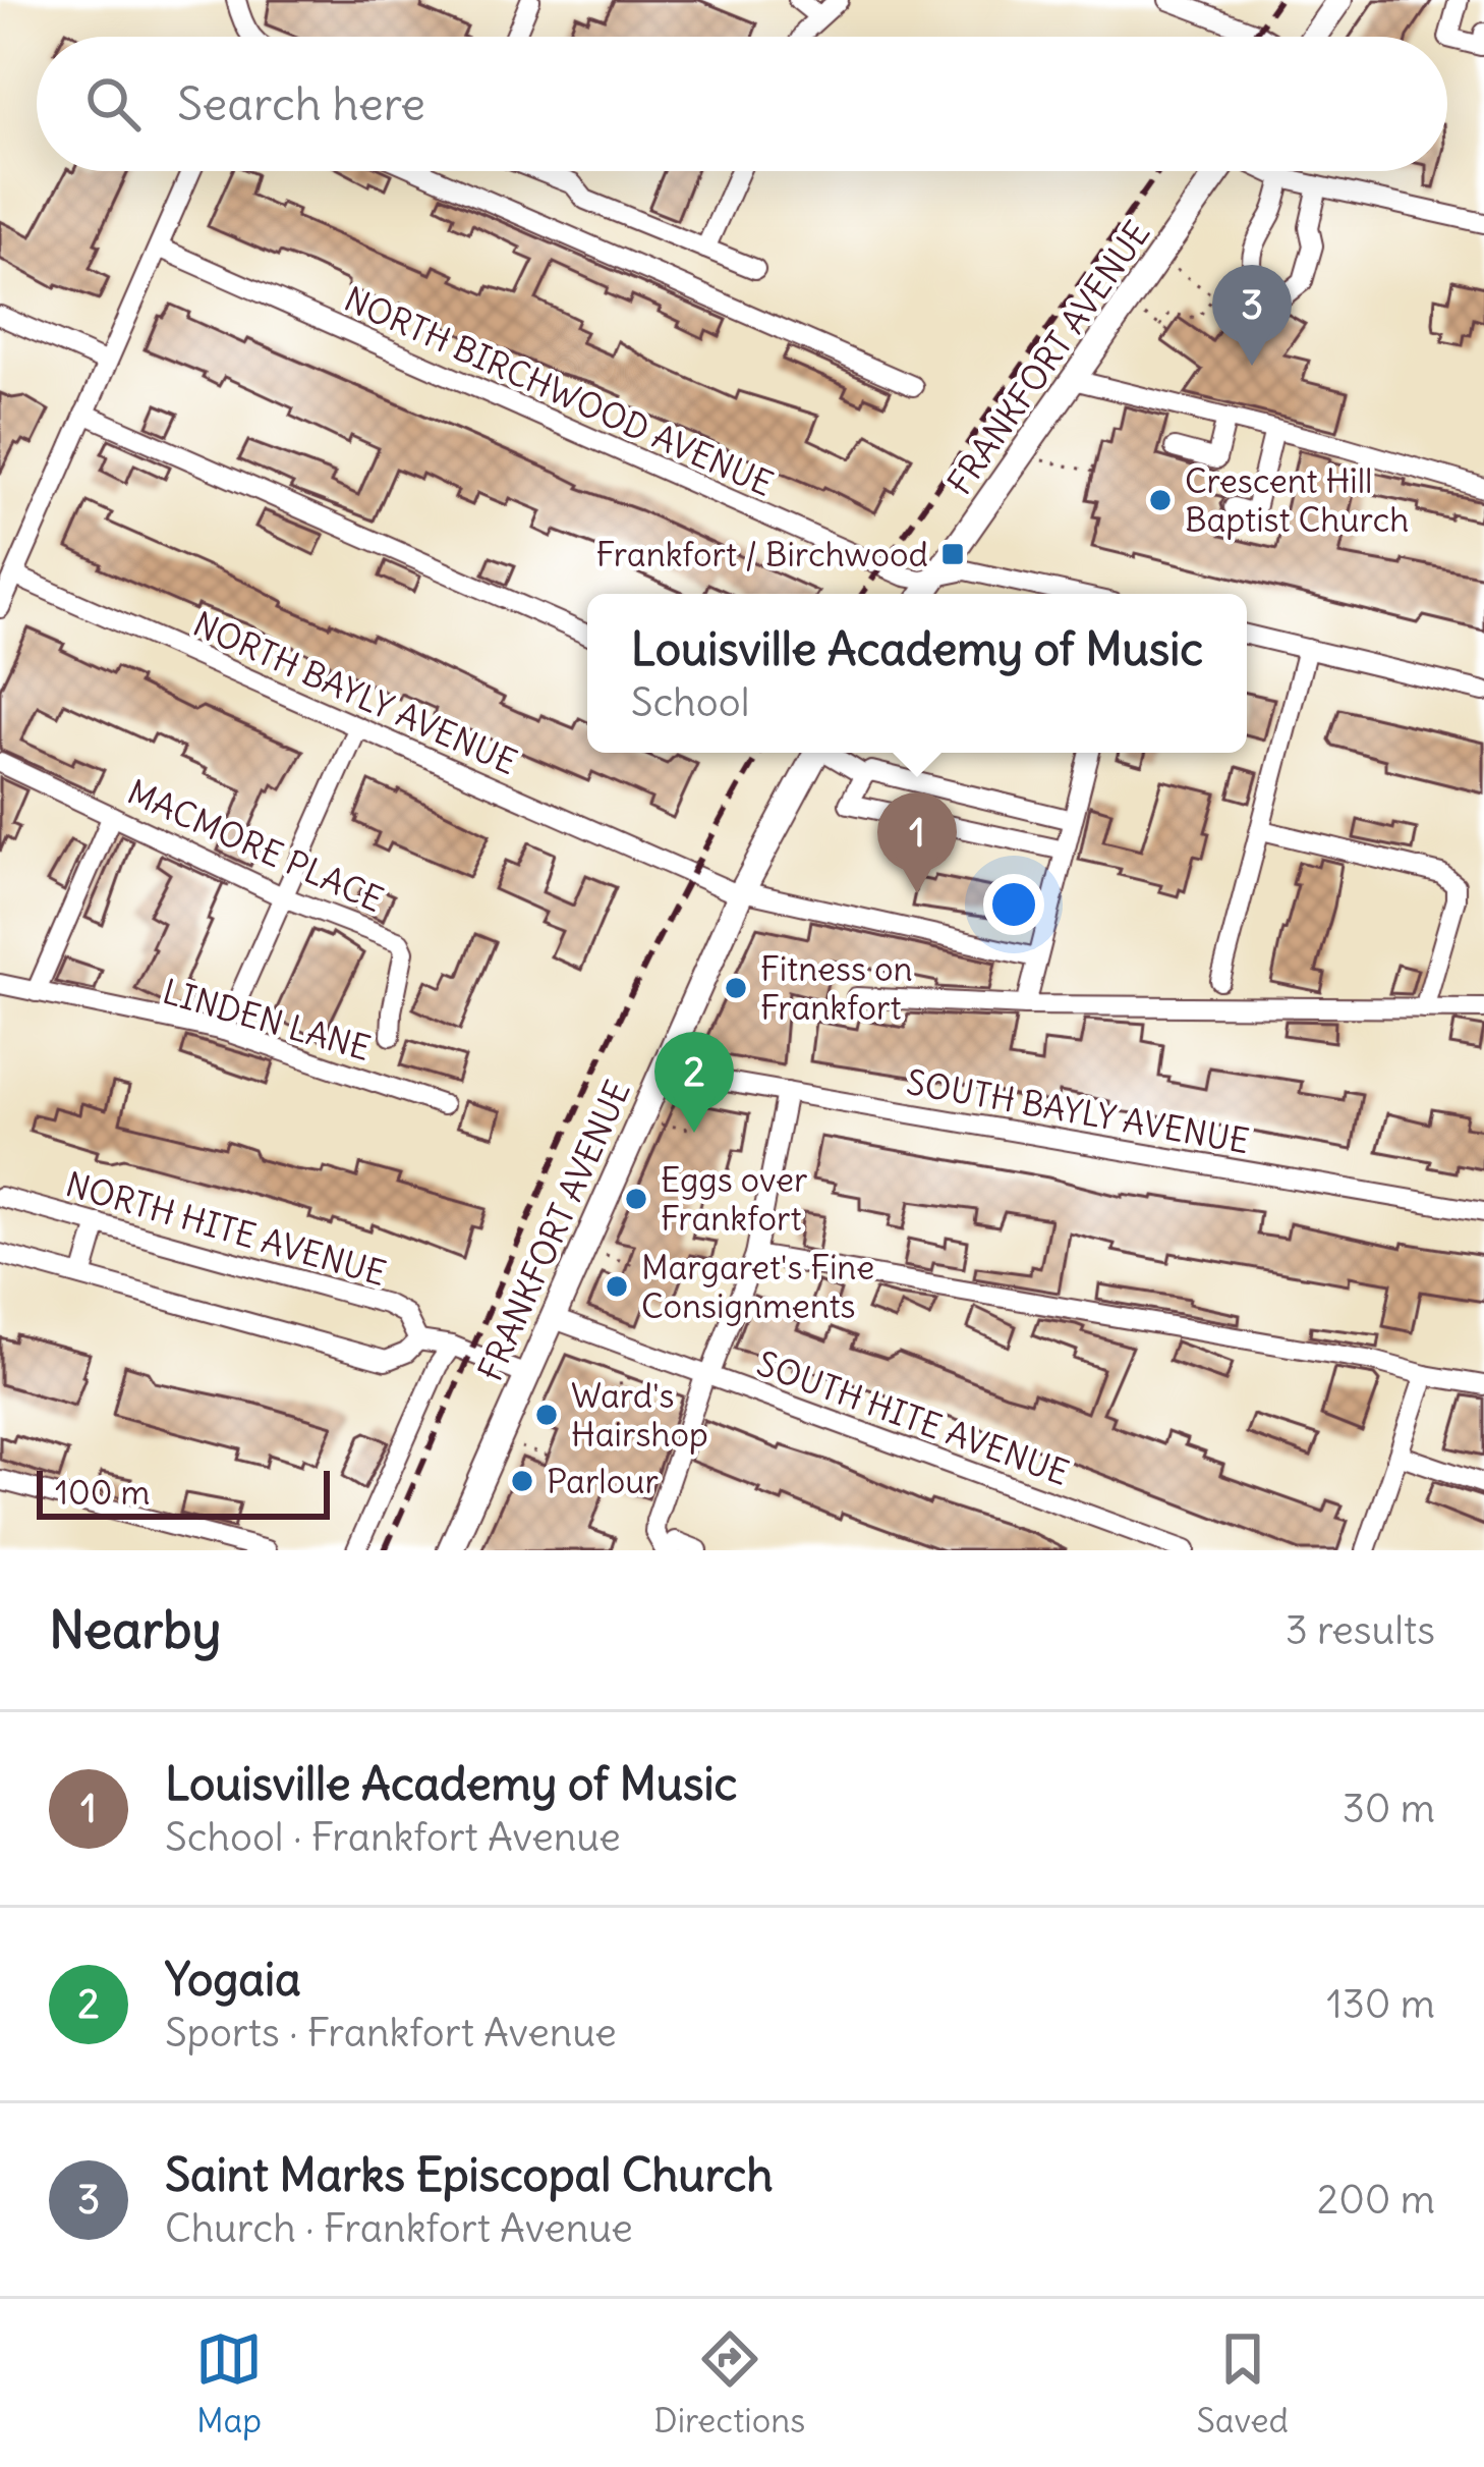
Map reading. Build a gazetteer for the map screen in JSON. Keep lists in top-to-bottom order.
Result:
{
  "streets": {
    "main road": ["FRANKFORT AVENUE"],
    "street": [
      "NORTH BIRCHWOOD AVENUE",
      "NORTH BAYLY AVENUE",
      "MACMORE PLACE",
      "LINDEN LANE",
      "SOUTH BAYLY AVENUE",
      "NORTH HITE AVENUE",
      "SOUTH HITE AVENUE"
    ]
  },
  "crossings": [
    ["FRANKFORT AVENUE", "NORTH BIRCHWOOD AVENUE"],
    ["FRANKFORT AVENUE", "NORTH BAYLY AVENUE"],
    ["FRANKFORT AVENUE", "SOUTH BAYLY AVENUE"],
    ["FRANKFORT AVENUE", "SOUTH HITE AVENUE"]
  ],
  "places": {
    "other": [
      "Crescent Hill Baptist Church",
      "Fitness on Frankfort",
      "Eggs over Frankfort",
      "Margaret's Fine Consignments",
      "Ward's Hairshop",
      "Parlour"
    ],
    "transit": ["Frankfort / Birchwood"]
  },
  "scale_bar": "100 m",
  "page": {
    "search": "Search here",
    "pins": ["3", "1", "2"],
    "popup": ["Louisville Academy of Music", "School"],
    "scale": "100 m",
    "heading": ["Nearby", "3 results"],
    "list": [
      {
        "mark": "1",
        "name": "Louisville Academy of Music",
        "note": "School · Frankfort Avenue",
        "value": "30 m"
      },
      {
        "mark": "2",
        "name": "Yogaia",
        "note": "Sports · Frankfort Avenue",
        "value": "130 m"
      },
      {
        "mark": "3",
        "name": "Saint Marks Episcopal Church",
        "note": "Church · Frankfort Avenue",
        "value": "200 m"
      }
    ],
    "nav": ["Map", "Directions", "Saved"]
  }
}
